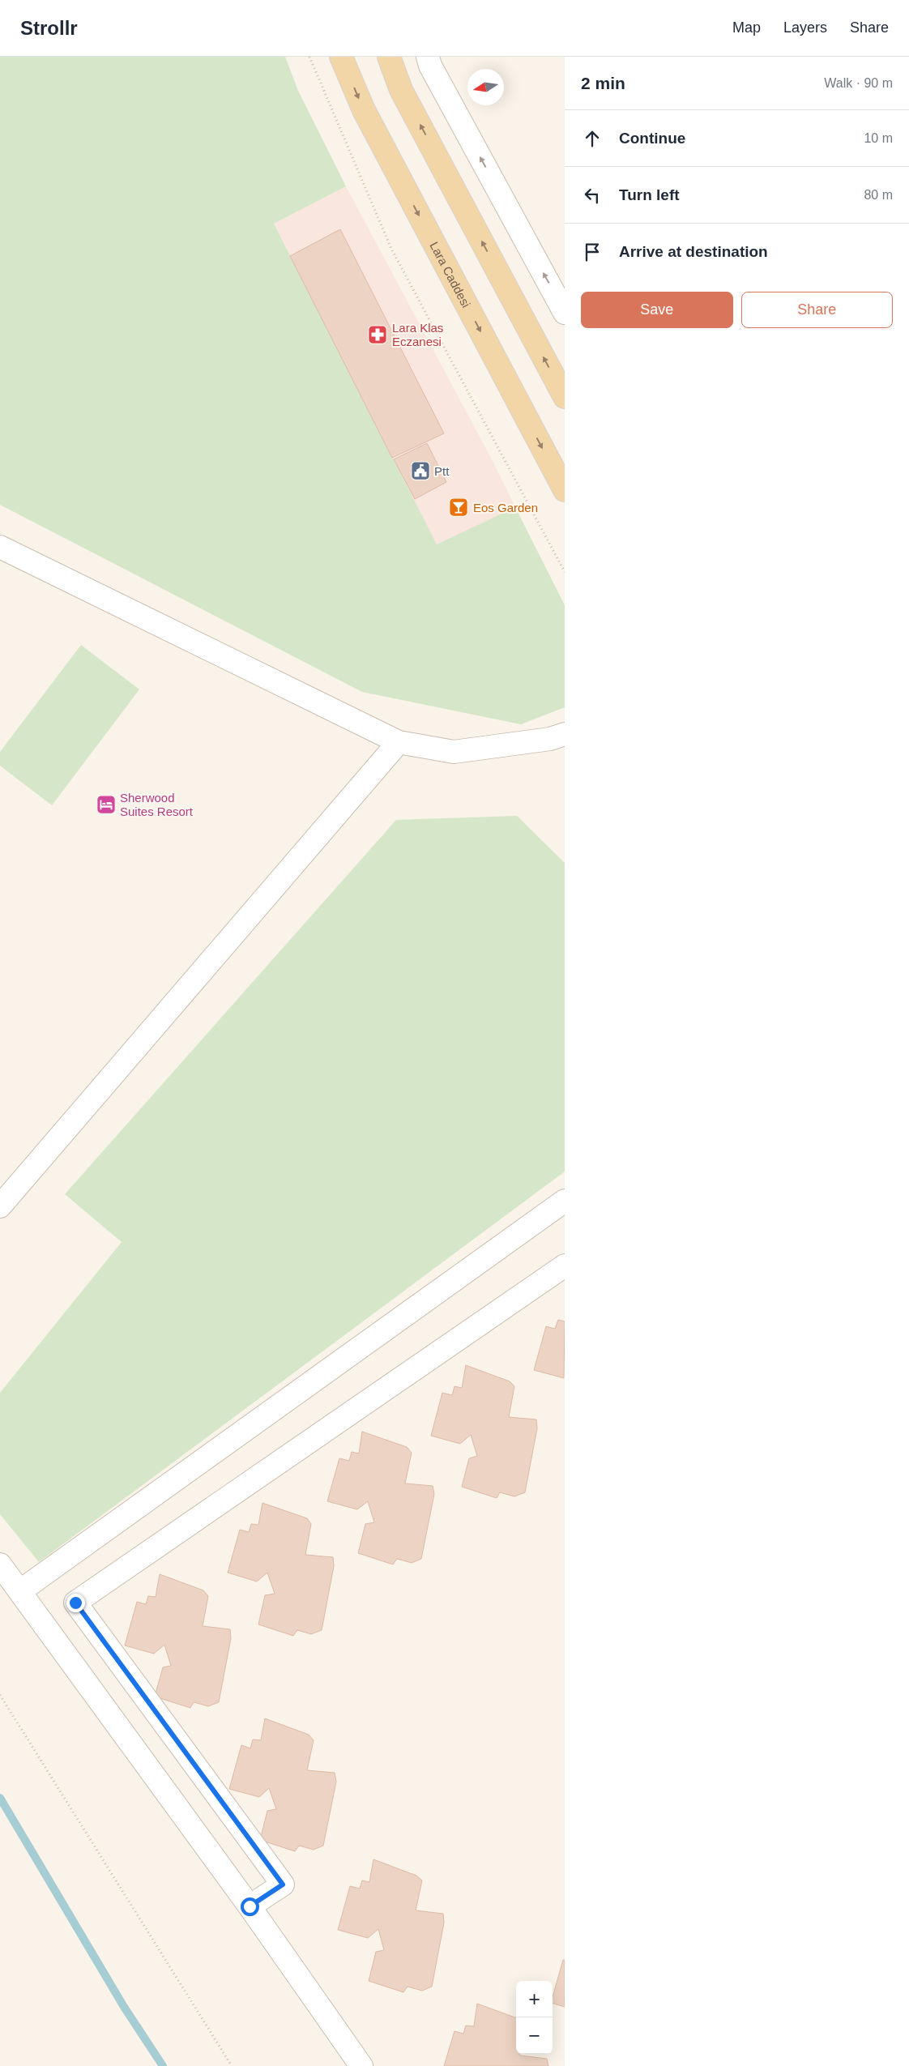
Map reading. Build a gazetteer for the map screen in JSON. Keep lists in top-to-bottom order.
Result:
{
  "streets": {
    "main road": ["Lara Caddesi"]
  },
  "places": {
    "pharmacy": ["Lara Klas Eczanesi"],
    "public building": ["Ptt"],
    "bar": ["Eos Garden"],
    "hotel": ["Sherwood Suites Resort"]
  },
  "north": "left",
  "page": {
    "header": "Strollr",
    "nav": ["Map", "Layers", "Share"],
    "heading": ["2 min", "Walk · 90 m"],
    "list": [
      ["Continue", "10 m"],
      ["Turn left", "80 m"],
      "Arrive at destination"
    ],
    "buttons": ["Save", "Share"],
    "map_buttons": ["+", "−"]
  }
}
